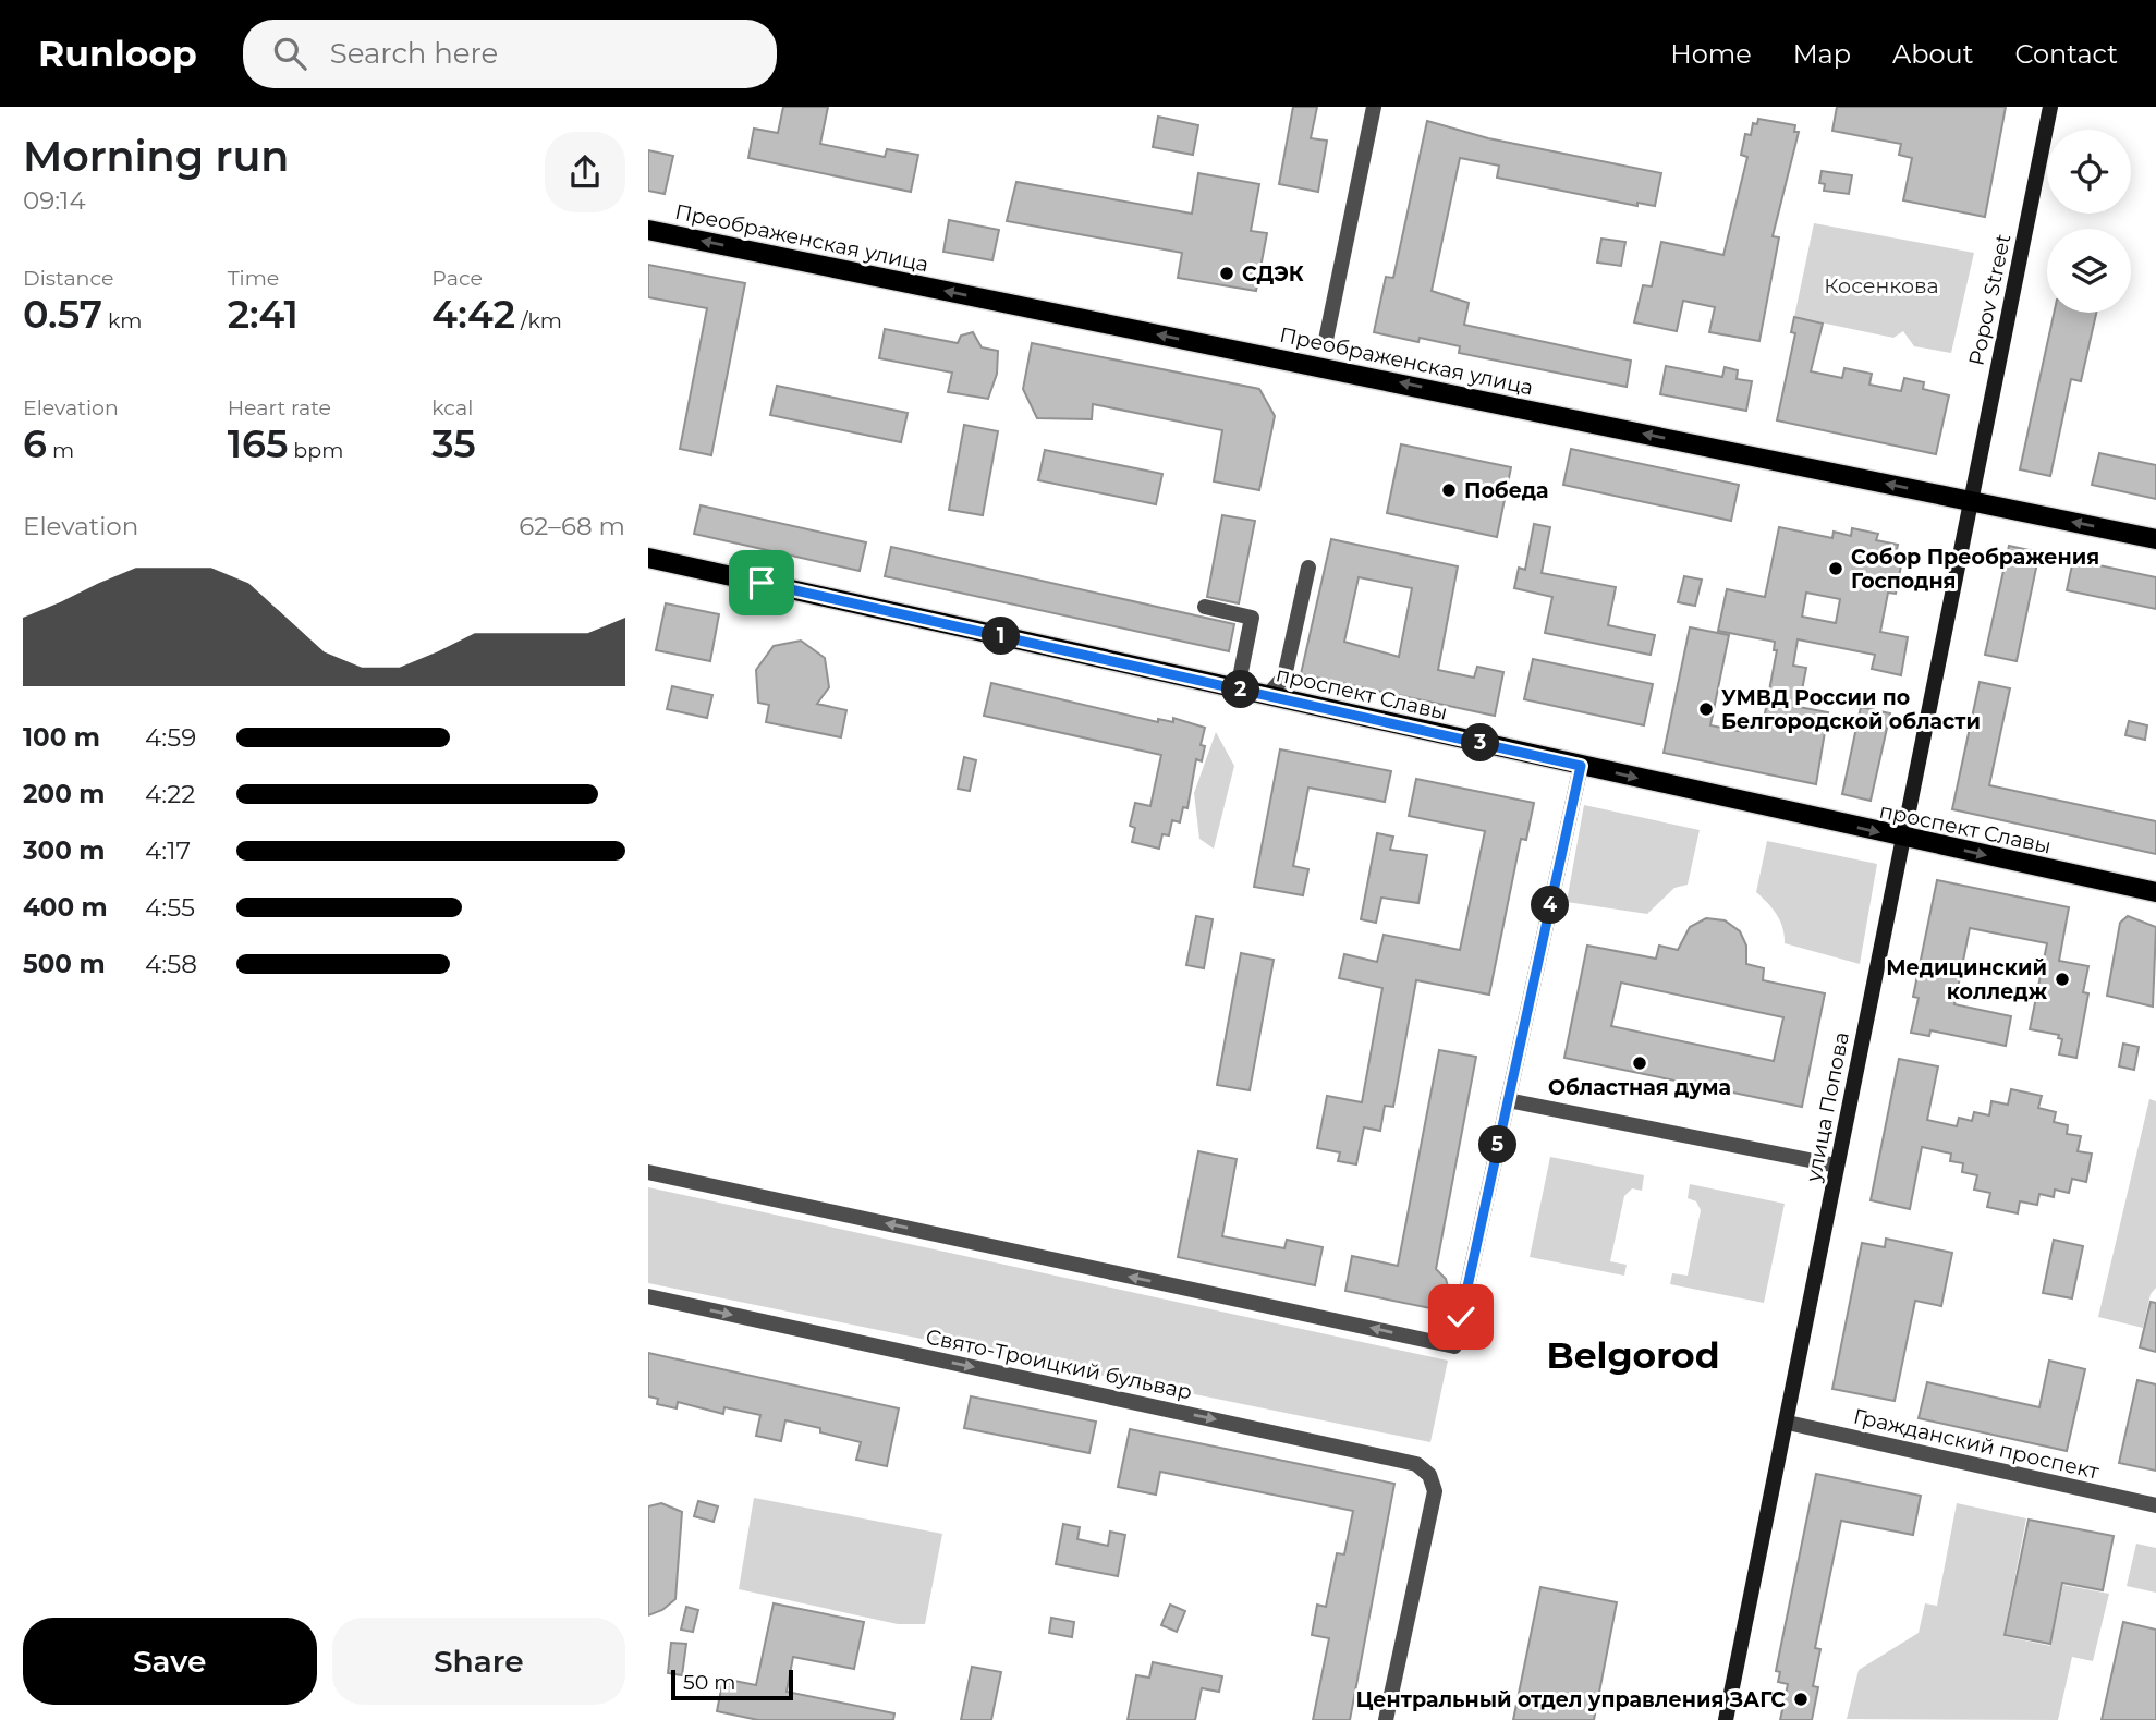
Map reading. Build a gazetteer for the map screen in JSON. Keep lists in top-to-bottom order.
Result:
{
  "streets": {
    "main road": [
      "Преображенская улица",
      "Popov Street",
      "проспект Славы",
      "улица Попова"
    ],
    "street": ["Свято-Троицкий бульвар", "Гражданский проспект"]
  },
  "crossings": [
    ["Преображенская улица", "Popov Street"],
    ["Преображенская улица", "улица Попова"],
    ["Popov Street", "улица Попова"],
    ["проспект Славы", "улица Попова"],
    ["улица Попова", "Гражданский проспект"]
  ],
  "one_way": ["Преображенская улица", "проспект Славы", "Свято-Троицкий бульвар"],
  "districts": ["Belgorod"],
  "parks": ["Косенкова"],
  "places": [
    "СДЭК",
    "Победа",
    "Собор Преображения Господня",
    "УМВД России по Белгородской области",
    "Медицинский колледж",
    "Областная дума",
    "Центральный отдел управления ЗАГС"
  ],
  "scale_bar": "50 m",
  "page": {
    "header": "Runloop",
    "search": "Search here",
    "nav": [
      "Home",
      "Map",
      "About",
      "Contact"
    ],
    "heading": ["Morning run", "09:14"],
    "stats": [
      ["Distance", "0.57 km"],
      ["Time", "2:41"],
      ["Pace", "4:42 /km"],
      ["Elevation", "6 m"],
      ["Heart rate", "165 bpm"],
      ["kcal", "35"]
    ],
    "chart": ["Elevation", "62–68 m"],
    "pins": [
      "1",
      "2",
      "3",
      "4",
      "5"
    ],
    "list": [
      {
        "name": "100 m",
        "note": "4:59"
      },
      {
        "name": "200 m",
        "note": "4:22"
      },
      {
        "name": "300 m",
        "note": "4:17"
      },
      {
        "name": "400 m",
        "note": "4:55"
      },
      {
        "name": "500 m",
        "note": "4:58"
      }
    ],
    "buttons": ["Save", "Share"],
    "scale": "50 m"
  }
}
